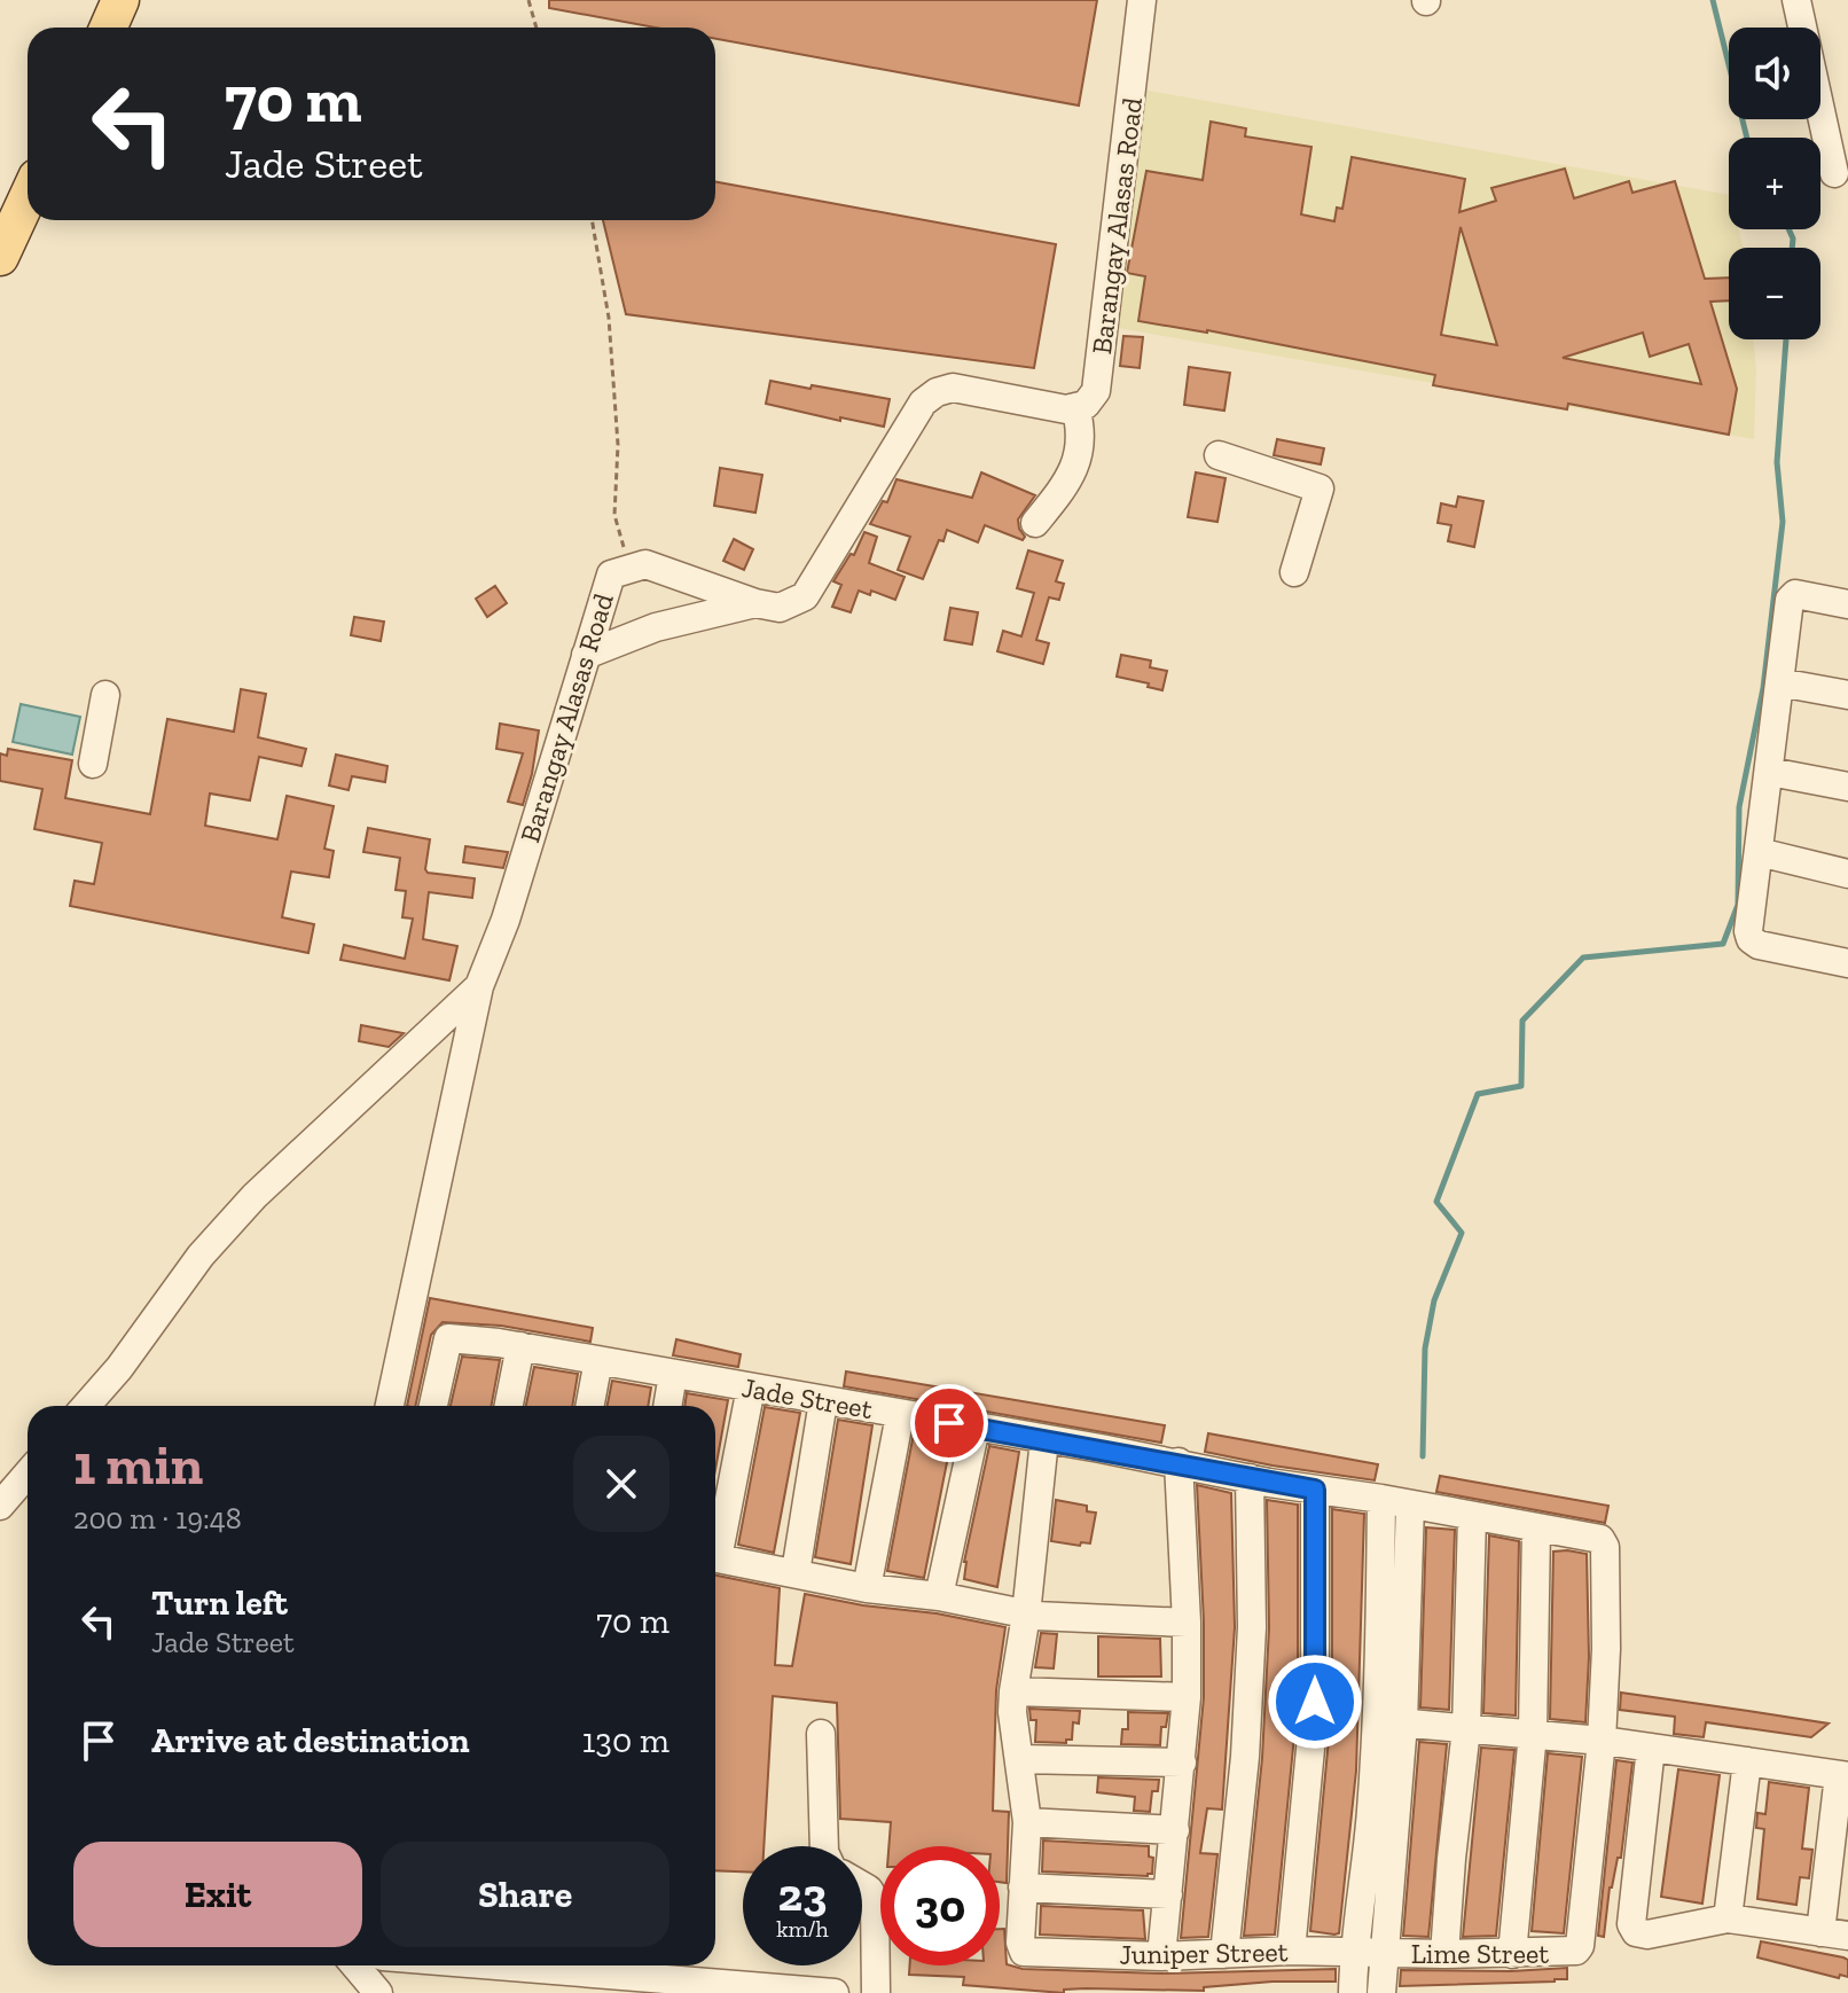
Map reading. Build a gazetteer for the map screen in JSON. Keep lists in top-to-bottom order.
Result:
{
  "streets": {
    "street": [
      "Barangay Alasas Road",
      "Jade Street",
      "Juniper Street",
      "Lime Street"
    ]
  },
  "crossings": [
    ["Jade Street", "Lime Street"],
    ["Juniper Street", "Lime Street"]
  ],
  "page": {
    "map_buttons": ["+", "−"],
    "turn": ["70 m", "Jade Street"],
    "heading": ["1 min", "200 m · 19:48"],
    "list": [
      {
        "name": "Turn left",
        "note": "Jade Street",
        "value": "70 m"
      },
      {
        "name": "Arrive at destination",
        "value": "130 m"
      }
    ],
    "buttons": ["Exit", "Share"],
    "speed": "23 km/h",
    "limit": "30"
  }
}
